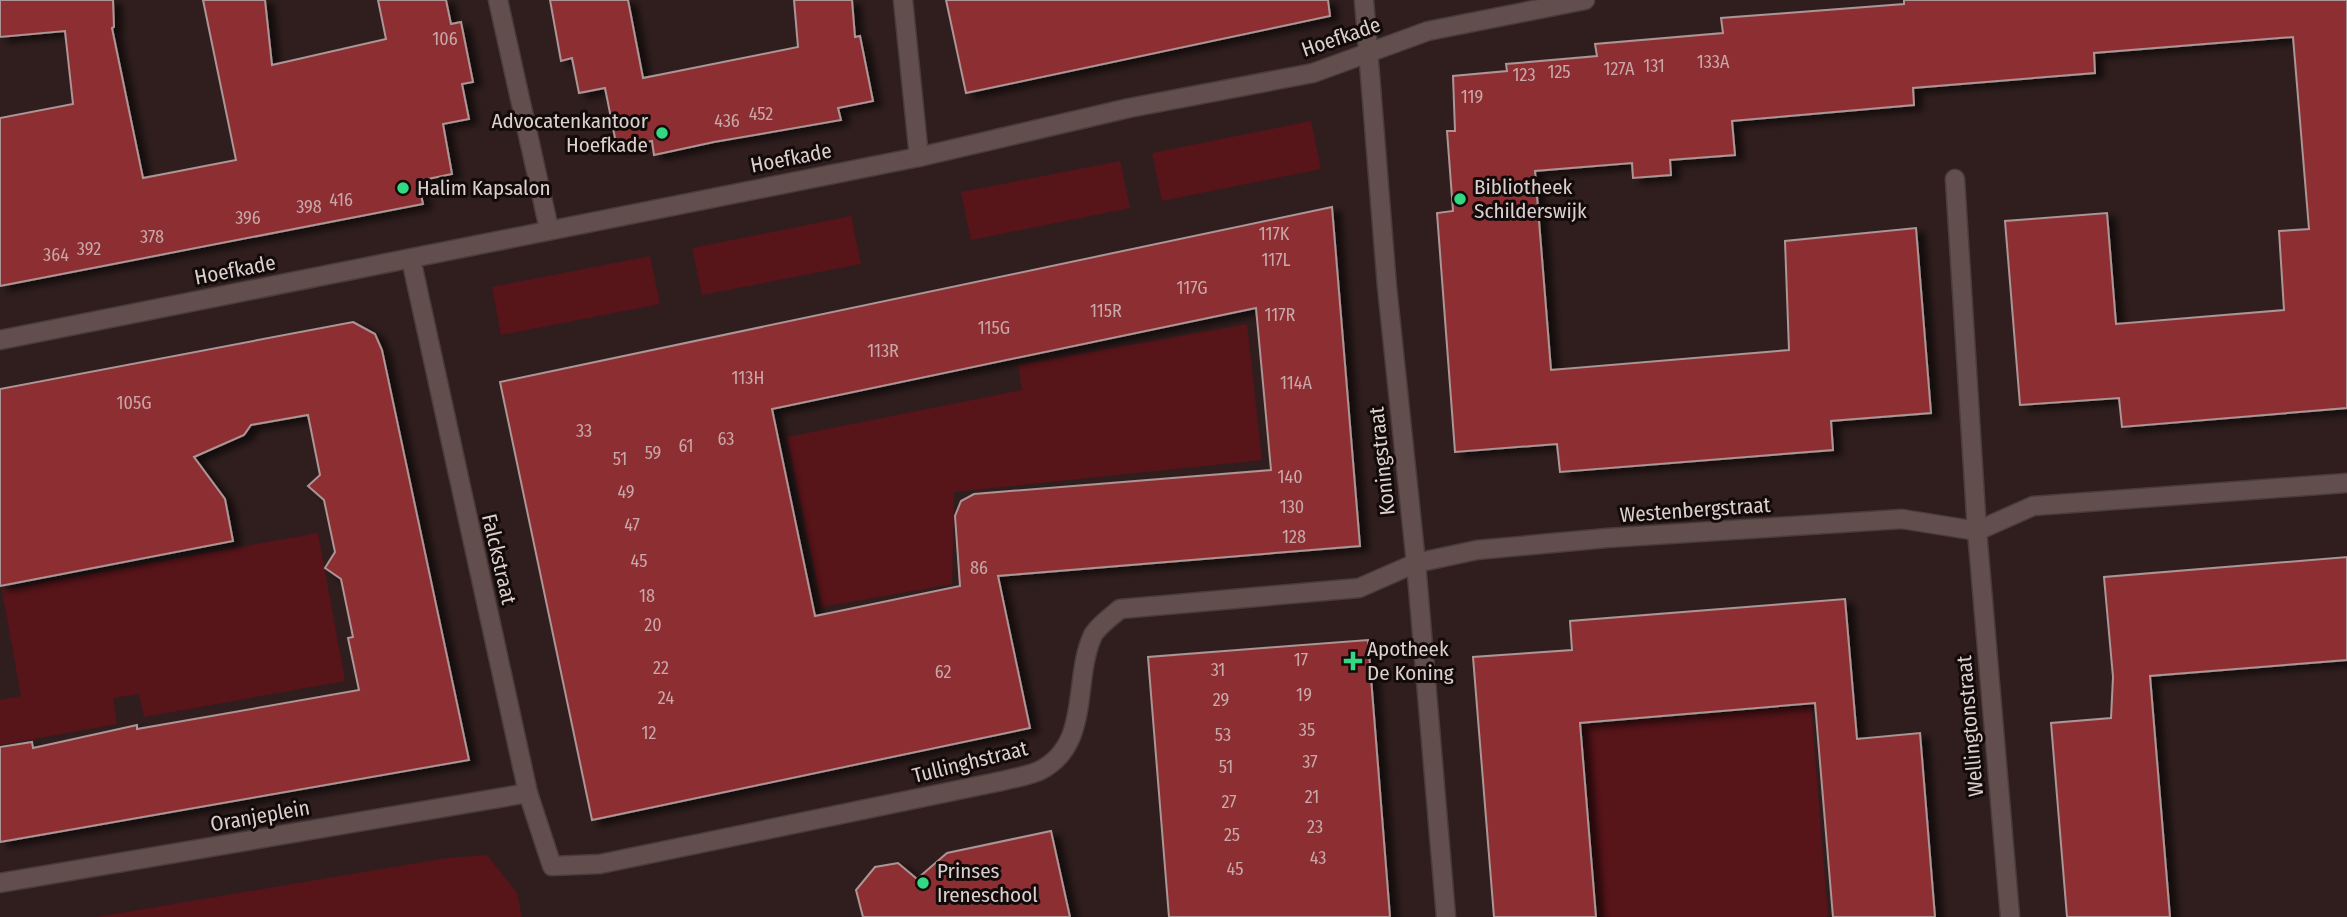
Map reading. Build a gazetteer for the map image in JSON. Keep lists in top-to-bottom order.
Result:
{
  "streets": {
    "street": [
      "Hoefkade",
      "Koningstraat",
      "Westenbergstraat",
      "Falckstraat",
      "Wellingtonstraat",
      "Tullinghstraat",
      "Oranjeplein"
    ]
  },
  "crossings": [
    ["Hoefkade", "Koningstraat"],
    ["Hoefkade", "Falckstraat"],
    ["Koningstraat", "Westenbergstraat"],
    ["Koningstraat", "Tullinghstraat"],
    ["Westenbergstraat", "Wellingtonstraat"],
    ["Westenbergstraat", "Tullinghstraat"],
    ["Falckstraat", "Tullinghstraat"],
    ["Falckstraat", "Oranjeplein"]
  ],
  "places": {
    "other": [
      "Advocatenkantoor Hoefkade",
      "Halim Kapsalon",
      "Bibliotheek Schilderswijk",
      "Prinses Ireneschool"
    ],
    "health": ["Apotheek De Koning"]
  },
  "house_numbers": [
    "106",
    "133A",
    "131",
    "127A",
    "125",
    "123",
    "119",
    "452",
    "436",
    "416",
    "398",
    "396",
    "117K",
    "378",
    "392",
    "364",
    "117L",
    "117G",
    "115R",
    "117R",
    "115G",
    "113R",
    "113H",
    "114A",
    "105G",
    "33",
    "63",
    "61",
    "59",
    "51",
    "140",
    "49",
    "130",
    "47",
    "128",
    "45",
    "86",
    "18",
    "20",
    "17",
    "22",
    "31",
    "62",
    "19",
    "24",
    "29",
    "35",
    "12",
    "53",
    "37",
    "51",
    "21",
    "27",
    "23",
    "25",
    "43",
    "45"
  ]
}
